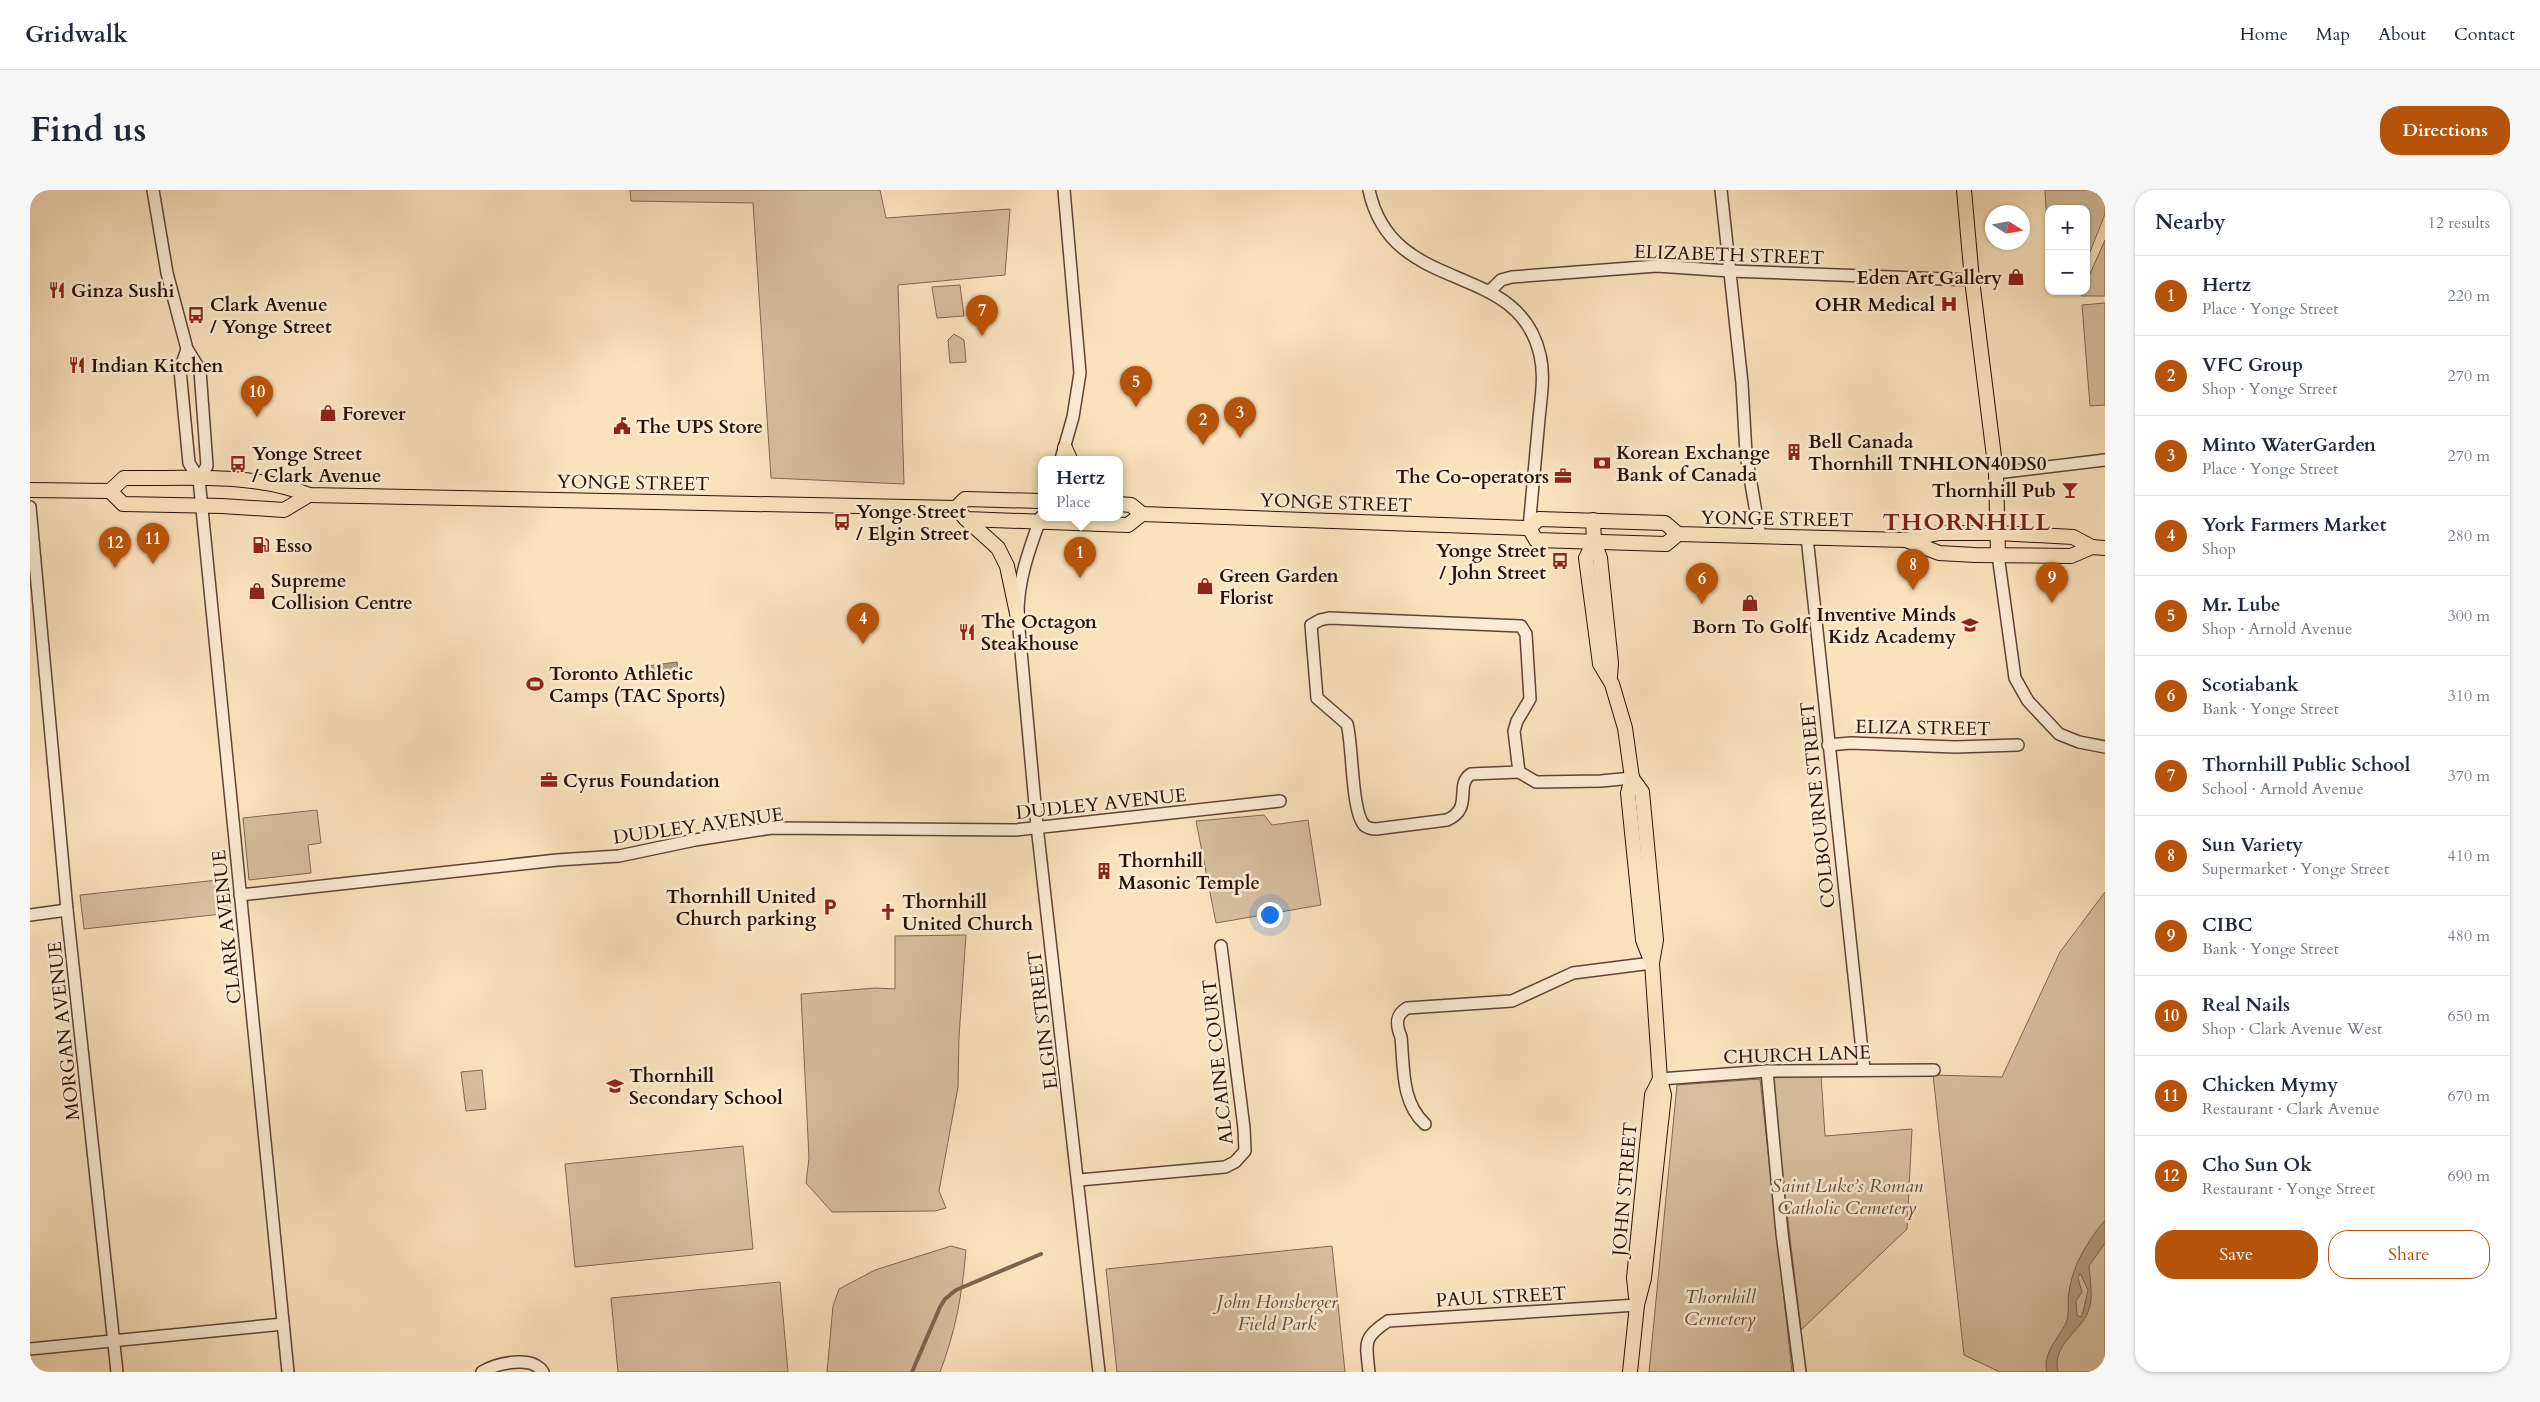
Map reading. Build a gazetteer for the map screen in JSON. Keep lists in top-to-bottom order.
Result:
{
  "streets": {
    "main road": ["YONGE STREET", "JOHN STREET"],
    "street": [
      "ELIZABETH STREET",
      "ELIZA STREET",
      "DUDLEY AVENUE",
      "COLBOURNE STREET",
      "CLARK AVENUE",
      "ELGIN STREET",
      "MORGAN AVENUE",
      "CHURCH LANE",
      "ALCAINE COURT",
      "PAUL STREET"
    ]
  },
  "crossings": [
    ["YONGE STREET", "COLBOURNE STREET"],
    ["YONGE STREET", "CLARK AVENUE"],
    ["YONGE STREET", "JOHN STREET"],
    ["ELIZA STREET", "COLBOURNE STREET"],
    ["DUDLEY AVENUE", "CLARK AVENUE"],
    ["DUDLEY AVENUE", "ELGIN STREET"],
    ["COLBOURNE STREET", "CHURCH LANE"],
    ["ELGIN STREET", "ALCAINE COURT"],
    ["CHURCH LANE", "JOHN STREET"],
    ["JOHN STREET", "PAUL STREET"]
  ],
  "districts": ["THORNHILL"],
  "parks": ["Saint Luke’s Roman Catholic Cemetery", "Thornhill Cemetery", "John Honsberger Field Park"],
  "places": {
    "shop": [
      "Eden Art Gallery",
      "Forever",
      "Green Garden Florist",
      "Supreme Collision Centre",
      "Born To Golf"
    ],
    "restaurant": ["Ginza Sushi", "Indian Kitchen", "The Octagon Steakhouse"],
    "hospital": ["OHR Medical"],
    "bus stop": [
      "Clark Avenue / Yonge Street",
      "Yonge Street / Clark Avenue",
      "Yonge Street / Elgin Street",
      "Yonge Street / John Street"
    ],
    "public building": ["The UPS Store"],
    "building": ["Bell Canada Thornhill TNHLON40DS0", "Thornhill Masonic Temple"],
    "bank": ["Korean Exchange Bank of Canada"],
    "office": ["The Co-operators", "Cyrus Foundation"],
    "bar": ["Thornhill Pub"],
    "fuel station": ["Esso"],
    "school or university": ["Inventive Minds Kidz Academy", "Thornhill Secondary School"],
    "sports": ["Toronto Athletic Camps (TAC Sports)"],
    "parking": ["Thornhill United Church parking"],
    "church": ["Thornhill United Church"]
  },
  "north": "right",
  "page": {
    "header": "Gridwalk",
    "nav": [
      "Home",
      "Map",
      "About",
      "Contact"
    ],
    "title": "Find us",
    "buttons": [
      "Directions",
      ["Save", "Share"]
    ],
    "heading": ["Nearby", "12 results"],
    "map_buttons": ["+", "−"],
    "list": [
      {
        "mark": "1",
        "name": "Hertz",
        "note": "Place · Yonge Street",
        "value": "220 m"
      },
      {
        "mark": "2",
        "name": "VFC Group",
        "note": "Shop · Yonge Street",
        "value": "270 m"
      },
      {
        "mark": "3",
        "name": "Minto WaterGarden",
        "note": "Place · Yonge Street",
        "value": "270 m"
      },
      {
        "mark": "4",
        "name": "York Farmers Market",
        "note": "Shop",
        "value": "280 m"
      },
      {
        "mark": "5",
        "name": "Mr. Lube",
        "note": "Shop · Arnold Avenue",
        "value": "300 m"
      },
      {
        "mark": "6",
        "name": "Scotiabank",
        "note": "Bank · Yonge Street",
        "value": "310 m"
      },
      {
        "mark": "7",
        "name": "Thornhill Public School",
        "note": "School · Arnold Avenue",
        "value": "370 m"
      },
      {
        "mark": "8",
        "name": "Sun Variety",
        "note": "Supermarket · Yonge Street",
        "value": "410 m"
      },
      {
        "mark": "9",
        "name": "CIBC",
        "note": "Bank · Yonge Street",
        "value": "480 m"
      },
      {
        "mark": "10",
        "name": "Real Nails",
        "note": "Shop · Clark Avenue West",
        "value": "650 m"
      },
      {
        "mark": "11",
        "name": "Chicken Mymy",
        "note": "Restaurant · Clark Avenue",
        "value": "670 m"
      },
      {
        "mark": "12",
        "name": "Cho Sun Ok",
        "note": "Restaurant · Yonge Street",
        "value": "690 m"
      }
    ],
    "pins": [
      "7",
      "5",
      "10",
      "3",
      "2",
      "11",
      "12",
      "1",
      "8",
      "9",
      "6",
      "4"
    ],
    "popup": ["Hertz", "Place"]
  }
}
